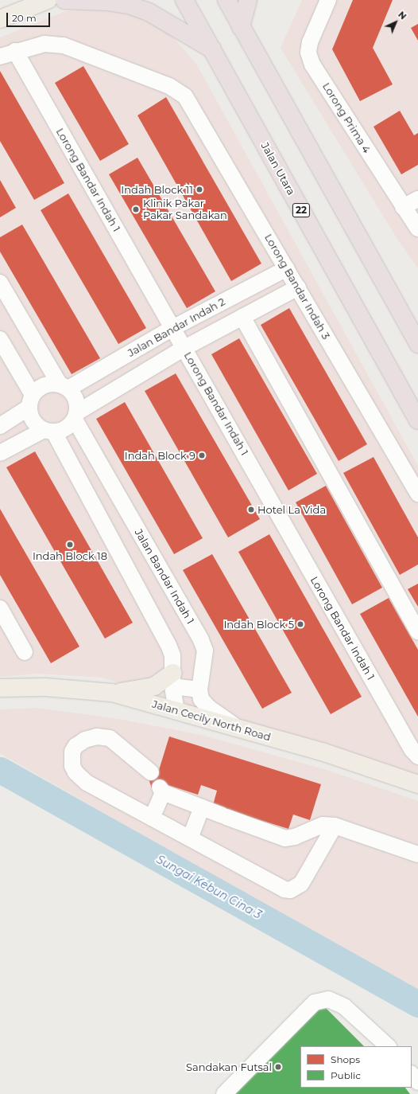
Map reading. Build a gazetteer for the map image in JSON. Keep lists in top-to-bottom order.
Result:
{
  "streets": {
    "highway": ["Jalan Utara", "22"],
    "main road": ["Jalan Cecily North Road"],
    "street": [
      "Lorong Prima 4",
      "Lorong Bandar Indah 1",
      "Lorong Bandar Indah 3",
      "Jalan Bandar Indah 2",
      "Jalan Bandar Indah 1"
    ]
  },
  "crossings": [
    ["Lorong Bandar Indah 1", "Lorong Bandar Indah 3"],
    ["Lorong Bandar Indah 1", "Jalan Bandar Indah 2"],
    ["Lorong Bandar Indah 3", "Jalan Bandar Indah 2"],
    ["Jalan Bandar Indah 2", "Jalan Bandar Indah 1"],
    ["Jalan Bandar Indah 1", "Jalan Cecily North Road"]
  ],
  "water": ["Sungai Kebun Cina 3"],
  "places": [
    "Indah Block 11",
    "Klinik Pakar Pakar Sandakan",
    "Indah Block 9",
    "Hotel La Vida",
    "Indah Block 18",
    "Indah Block 5",
    "Sandakan Futsal"
  ],
  "legend": ["Shops", "Public"],
  "scale_bar": "20 m",
  "north": "top right"
}
